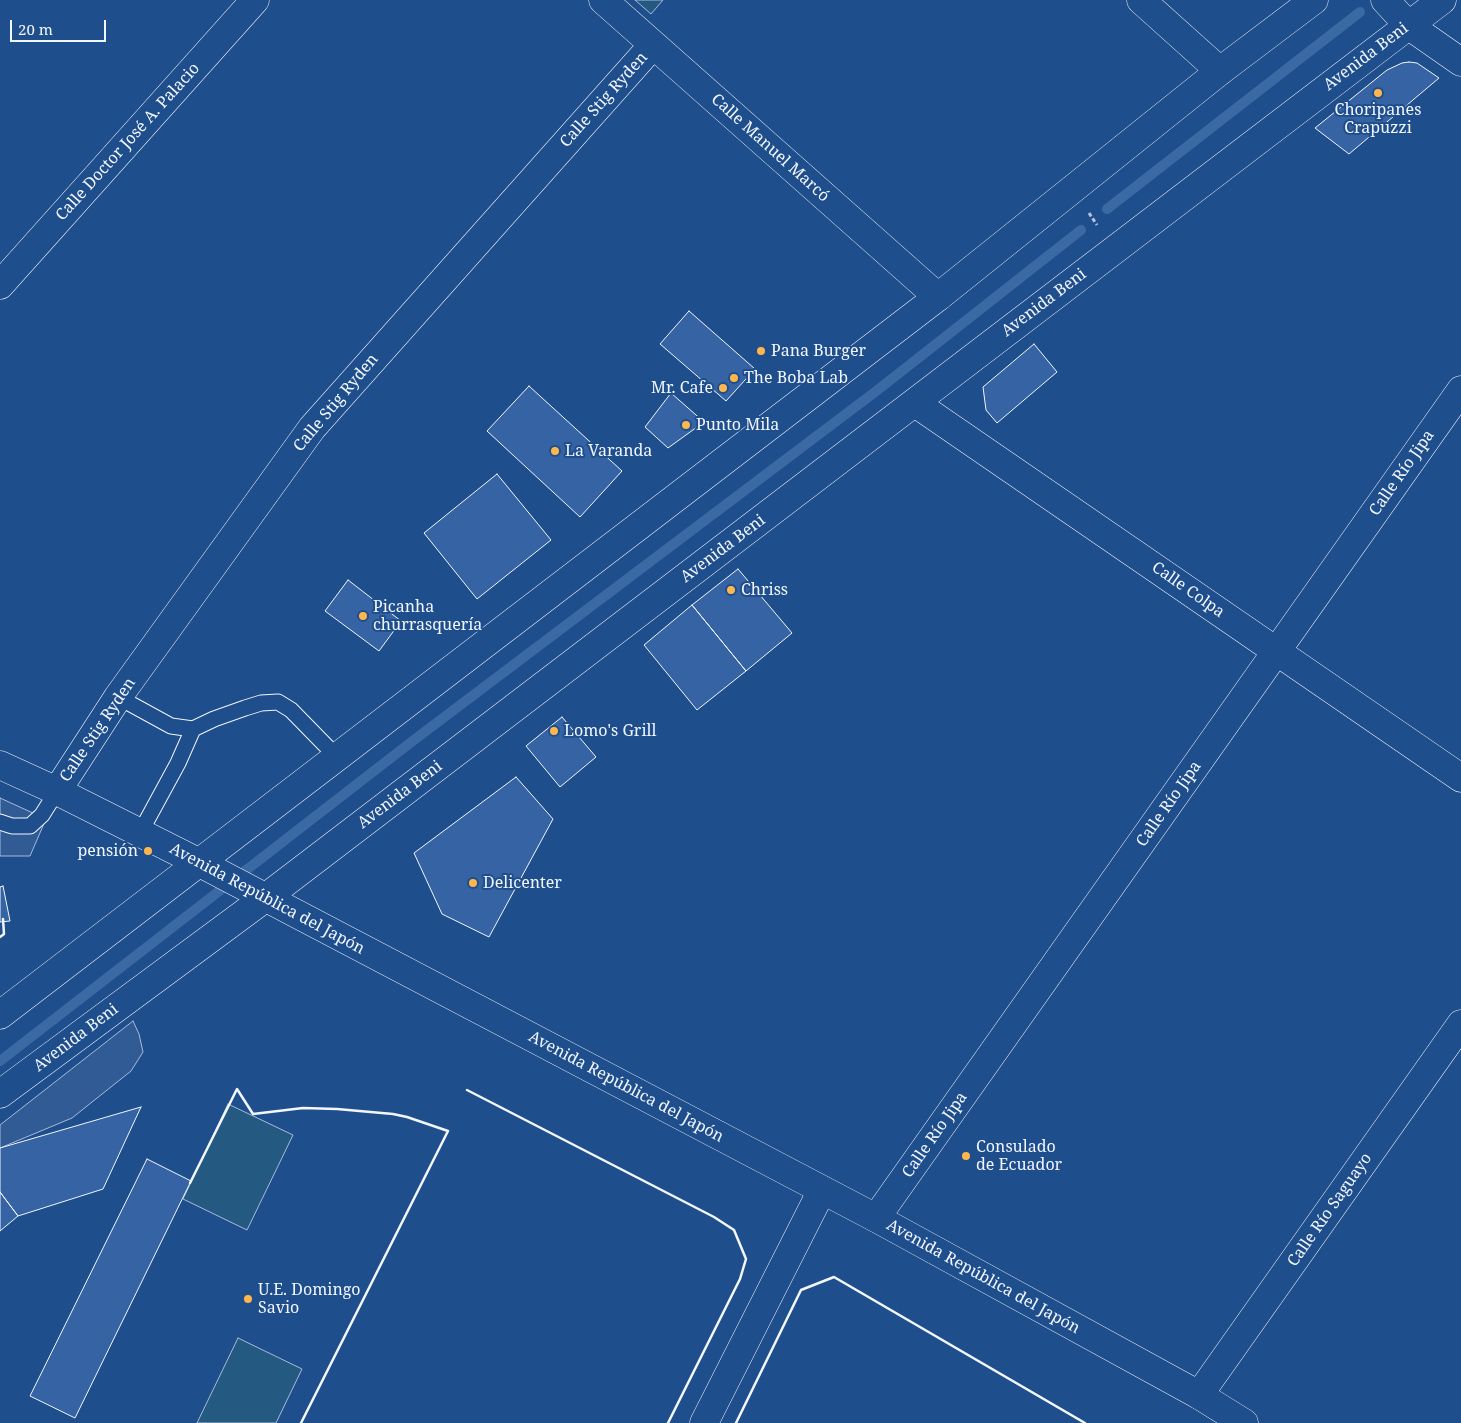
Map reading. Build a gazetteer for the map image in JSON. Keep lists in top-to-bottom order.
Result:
{
  "streets": {
    "street": [
      "Avenida Beni",
      "Calle Stig Ryden",
      "Calle Doctor José A. Palacio",
      "Calle Manuel Marcó",
      "Calle Río Jipa",
      "Calle Colpa",
      "Avenida República del Japón",
      "Calle Río Saguayo"
    ]
  },
  "crossings": [
    ["Avenida Beni", "Calle Colpa"],
    ["Avenida Beni", "Avenida República del Japón"],
    ["Calle Stig Ryden", "Calle Manuel Marcó"],
    ["Calle Stig Ryden", "Avenida República del Japón"],
    ["Calle Río Jipa", "Calle Colpa"],
    ["Calle Río Jipa", "Avenida República del Japón"],
    ["Avenida República del Japón", "Calle Río Saguayo"]
  ],
  "places": [
    "Choripanes Crapuzzi",
    "Pana Burger",
    "The Boba Lab",
    "Mr. Cafe",
    "Punto Mila",
    "La Varanda",
    "Chriss",
    "Picanha churrasquería",
    "Lomo's Grill",
    "pensión",
    "Delicenter",
    "Consulado de Ecuador",
    "U.E. Domingo Savio"
  ],
  "scale_bar": "20 m"
}
